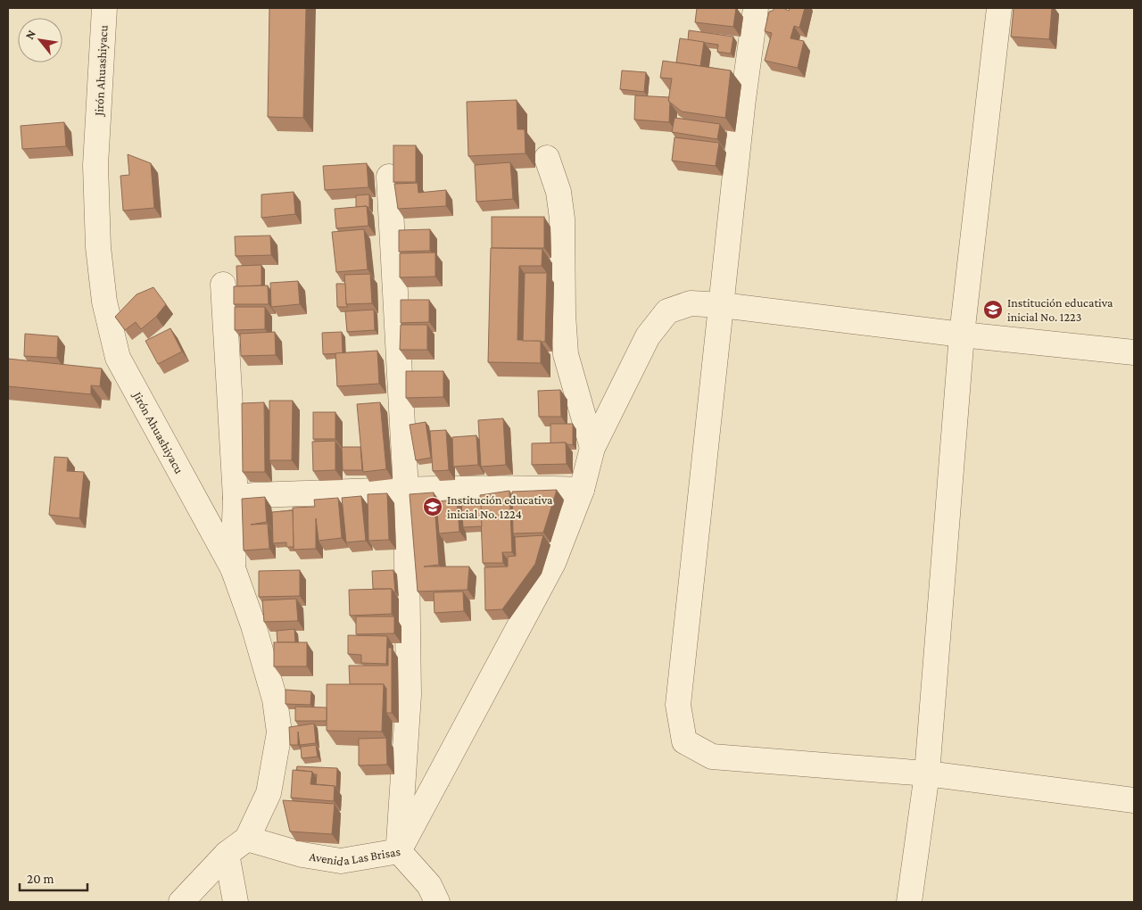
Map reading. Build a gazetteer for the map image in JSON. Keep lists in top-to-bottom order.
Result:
{
  "streets": {
    "street": ["Jirón Ahuashiyacu", "Avenida Las Brisas"]
  },
  "crossings": [
    ["Jirón Ahuashiyacu", "Avenida Las Brisas"]
  ],
  "places": {
    "school or university": ["Institución educativa inicial No. 1223", "Institución educativa inicial No. 1224"]
  },
  "scale_bar": "20 m",
  "north": "top left"
}
